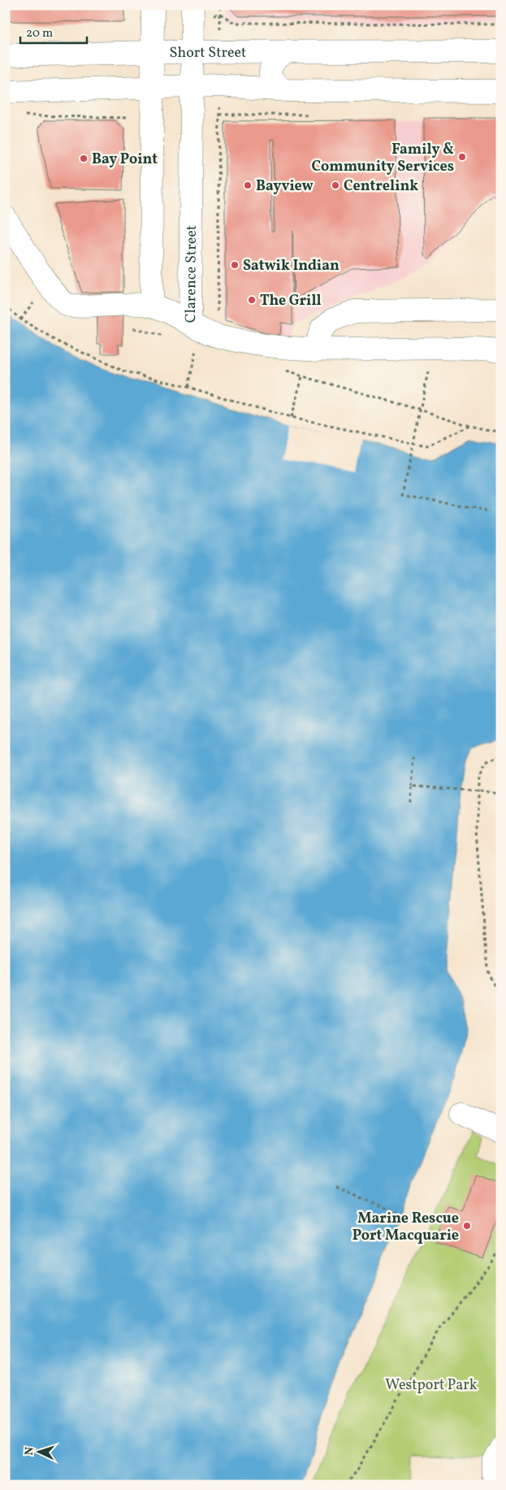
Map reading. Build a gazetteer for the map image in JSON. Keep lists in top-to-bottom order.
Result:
{
  "streets": {
    "street": ["Short Street", "Clarence Street"]
  },
  "crossings": [
    ["Short Street", "Clarence Street"]
  ],
  "parks": ["Westport Park"],
  "places": [
    "Family & Community Services",
    "Bay Point",
    "Bayview",
    "Centrelink",
    "Satwik Indian",
    "The Grill",
    "Marine Rescue Port Macquarie"
  ],
  "scale_bar": "20 m",
  "north": "left"
}
